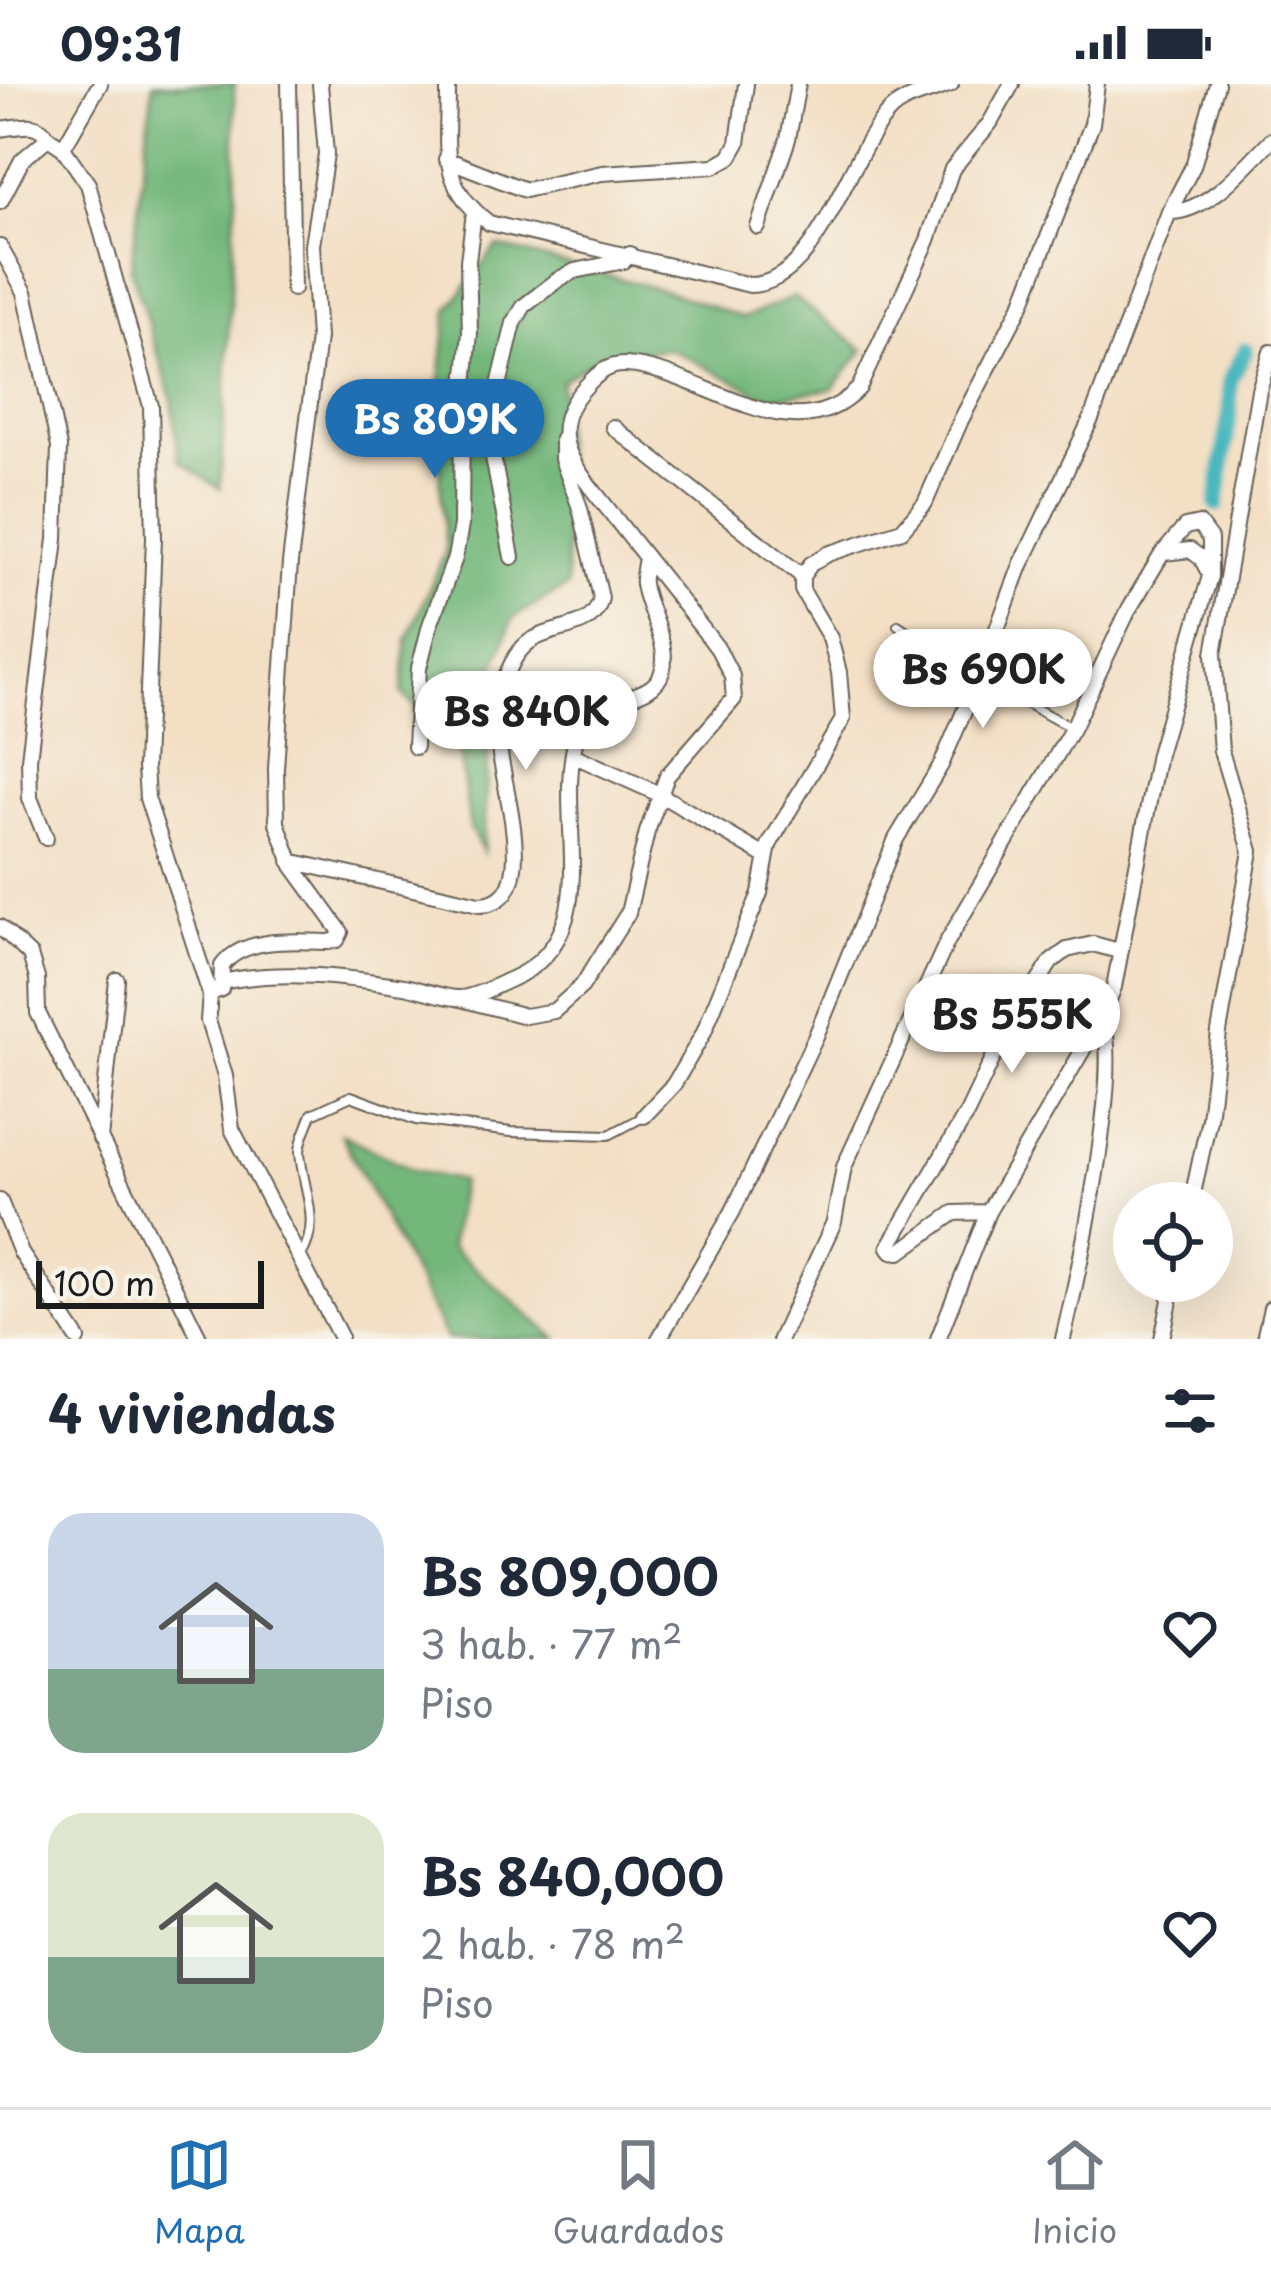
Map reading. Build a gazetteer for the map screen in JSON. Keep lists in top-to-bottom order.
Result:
{
  "scale_bar": "100 m",
  "page": {
    "status": "09:31",
    "price": [
      "Bs 809K",
      "Bs 690K",
      "Bs 840K",
      "Bs 555K"
    ],
    "scale": "100 m",
    "heading": "4 viviendas",
    "list": [
      {
        "name": "Bs 809,000",
        "note": "3 hab. · 77 m² · Piso"
      },
      {
        "name": "Bs 840,000",
        "note": "2 hab. · 78 m² · Piso"
      }
    ],
    "tabs": ["Mapa", "Guardados", "Inicio"]
  }
}
